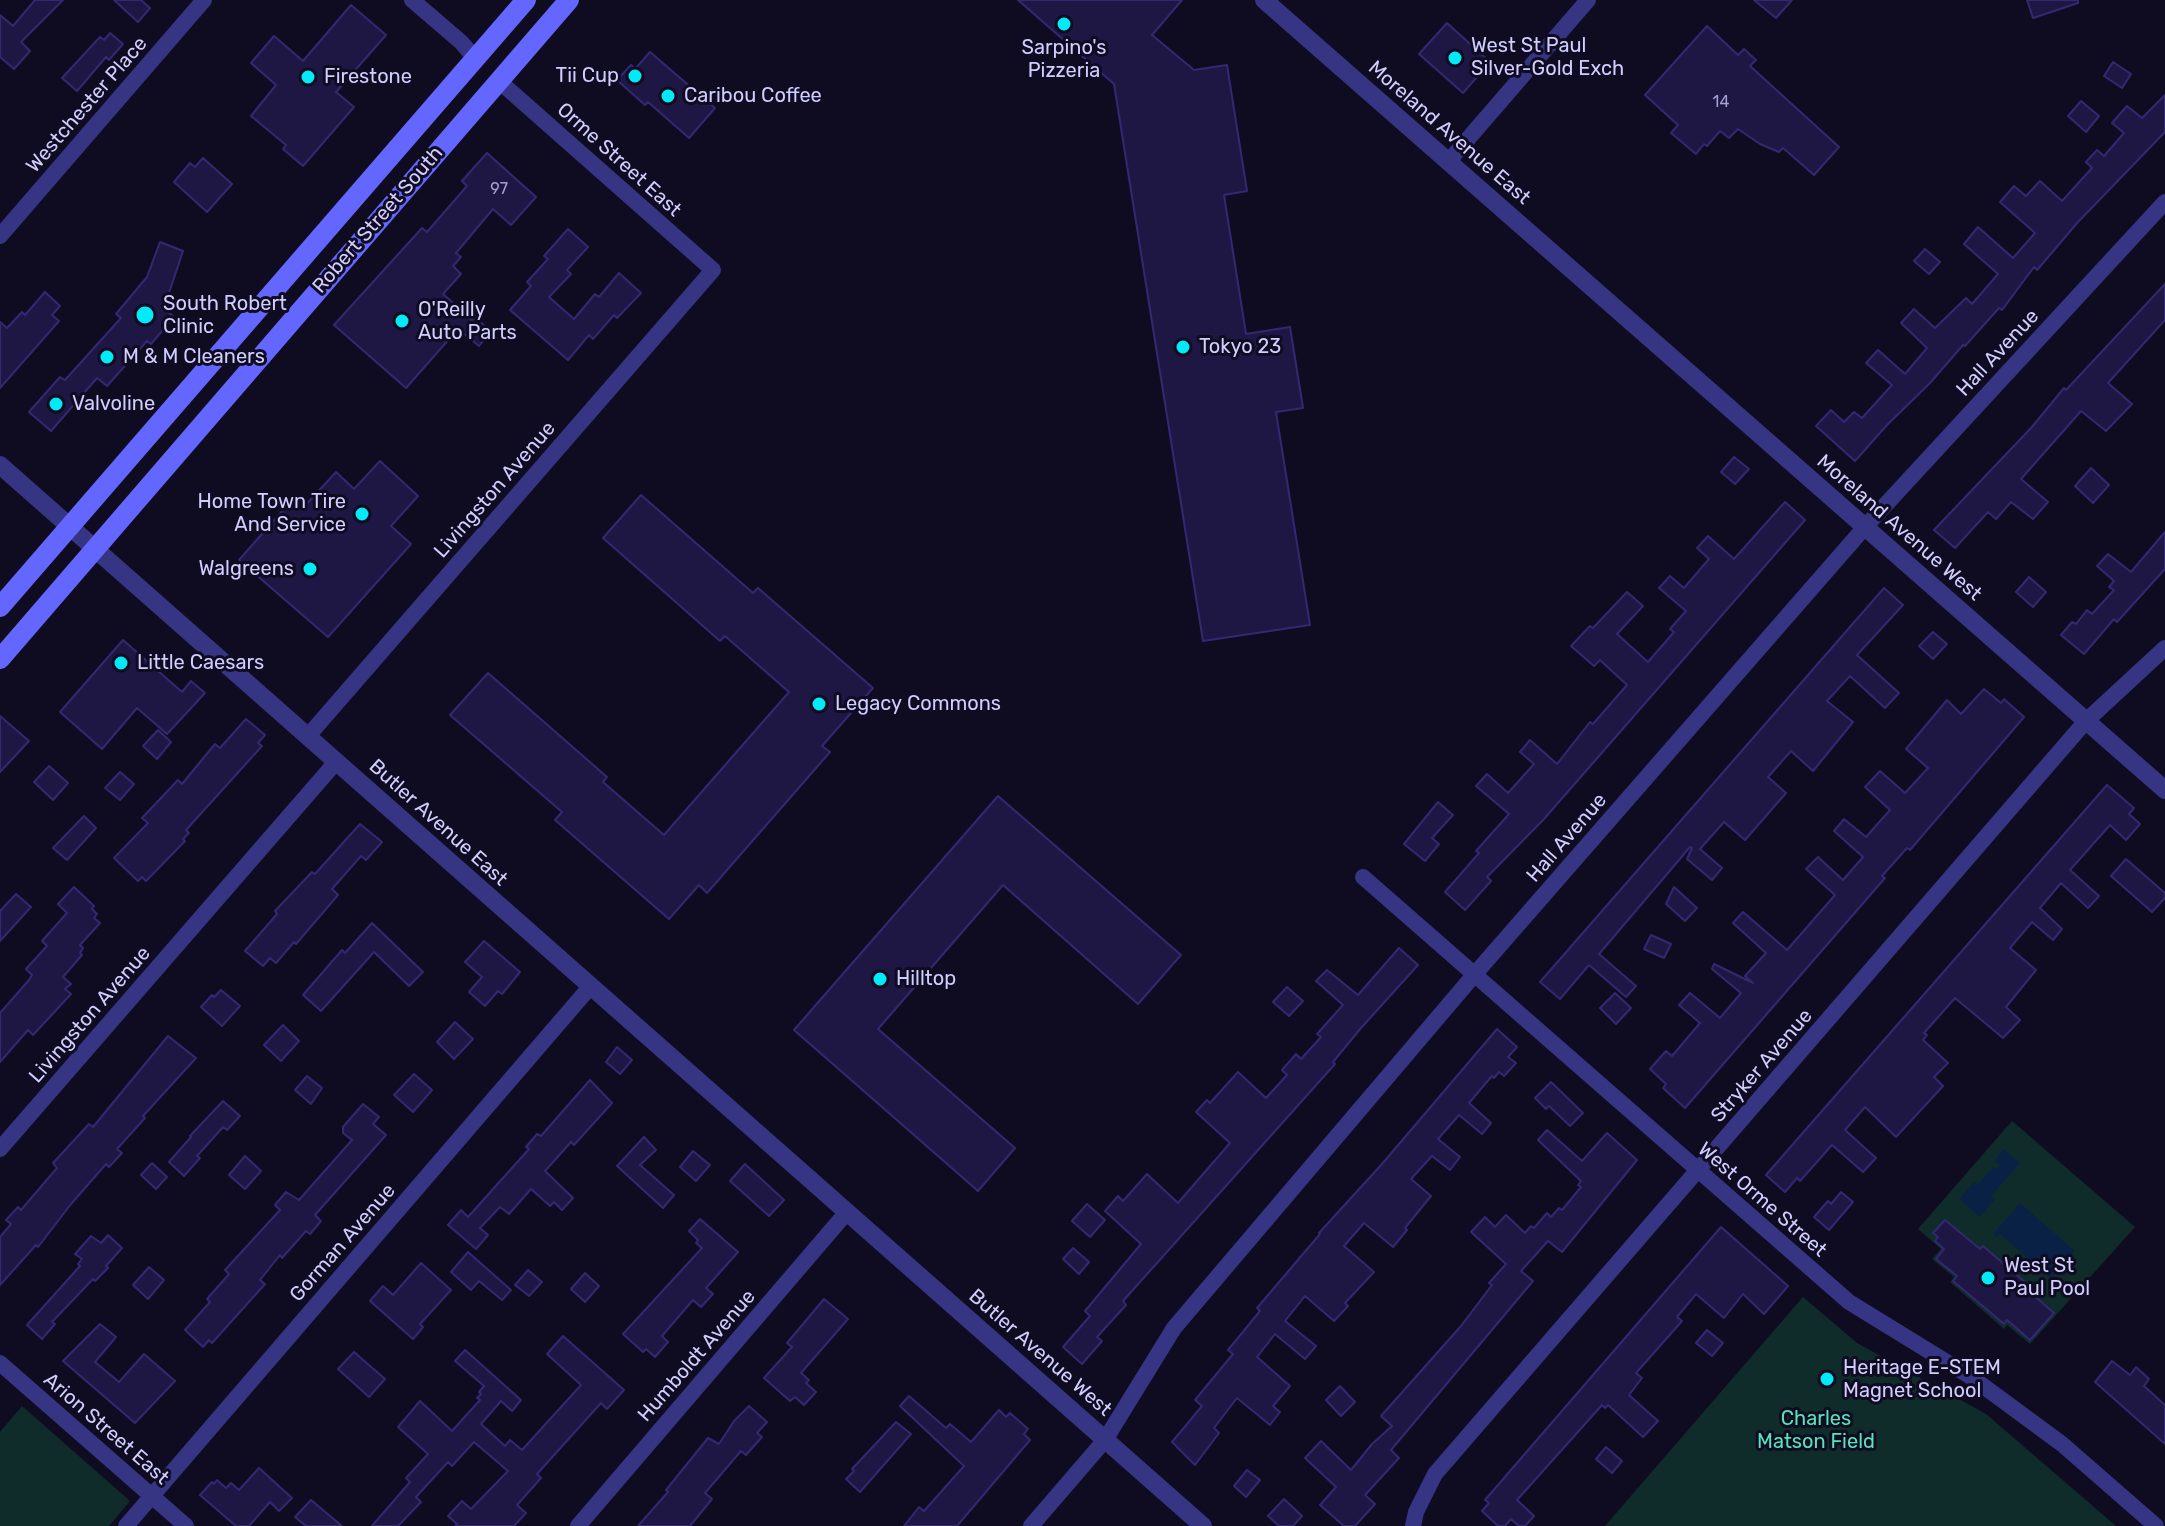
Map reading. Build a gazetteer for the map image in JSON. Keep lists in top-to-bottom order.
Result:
{
  "streets": {
    "main road": ["Robert Street South"],
    "street": [
      "Westchester Place",
      "Moreland Avenue East",
      "Orme Street East",
      "Hall Avenue",
      "Livingston Avenue",
      "Moreland Avenue West",
      "Butler Avenue East",
      "Stryker Avenue",
      "West Orme Street",
      "Gorman Avenue",
      "Butler Avenue West",
      "Humboldt Avenue",
      "Arion Street East"
    ]
  },
  "crossings": [
    ["Moreland Avenue East", "Moreland Avenue West"],
    ["Orme Street East", "Robert Street South"],
    ["Orme Street East", "Livingston Avenue"],
    ["Robert Street South", "Butler Avenue East"],
    ["Hall Avenue", "Moreland Avenue West"],
    ["Hall Avenue", "West Orme Street"],
    ["Hall Avenue", "Butler Avenue West"],
    ["Livingston Avenue", "Butler Avenue East"],
    ["Moreland Avenue West", "Stryker Avenue"],
    ["Butler Avenue East", "Gorman Avenue"],
    ["Butler Avenue East", "Butler Avenue West"],
    ["Butler Avenue East", "Humboldt Avenue"],
    ["Stryker Avenue", "West Orme Street"],
    ["Gorman Avenue", "Arion Street East"],
    ["Butler Avenue West", "Humboldt Avenue"]
  ],
  "parks": ["Charles Matson Field"],
  "places": [
    "Sarpino's Pizzeria",
    "West St Paul Silver-Gold Exch",
    "Tii Cup",
    "Firestone",
    "Caribou Coffee",
    "South Robert Clinic",
    "O'Reilly Auto Parts",
    "Tokyo 23",
    "M & M Cleaners",
    "Valvoline",
    "Home Town Tire And Service",
    "Walgreens",
    "Little Caesars",
    "Legacy Commons",
    "Hilltop",
    "West St Paul Pool",
    "Heritage E-STEM Magnet School"
  ],
  "house_numbers": ["14", "97"]
}
